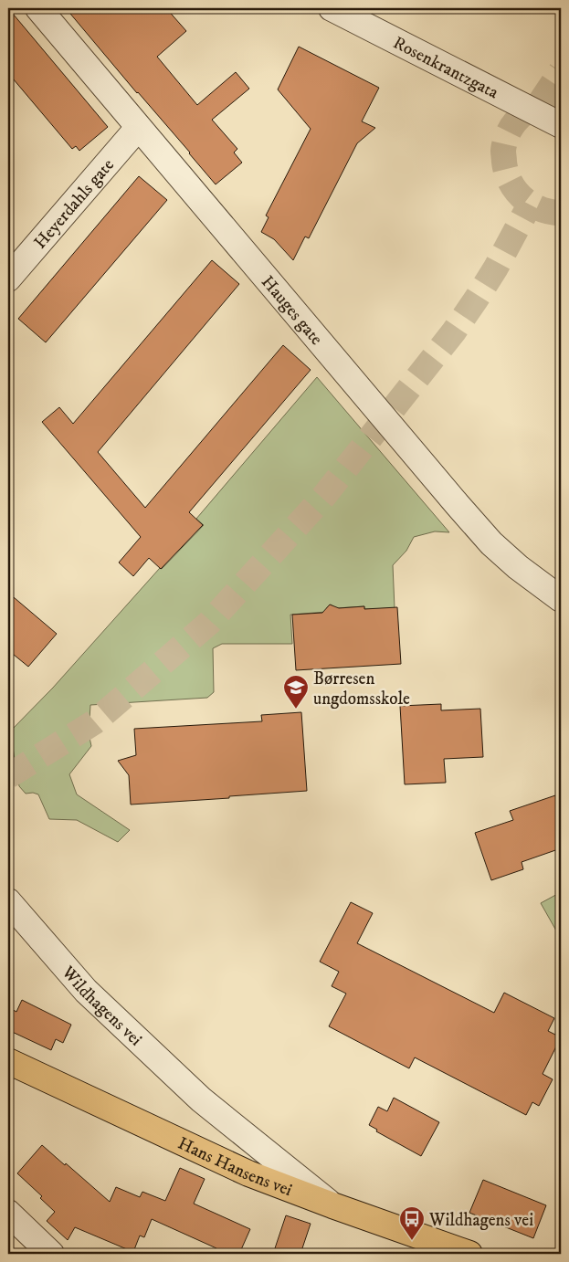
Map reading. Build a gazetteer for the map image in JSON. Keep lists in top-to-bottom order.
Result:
{
  "streets": {
    "main road": ["Hans Hansens vei"],
    "street": [
      "Rosenkrantzgata",
      "Heyerdahls gate",
      "Hauges gate",
      "Wildhagens vei"
    ]
  },
  "crossings": [
    ["Heyerdahls gate", "Hauges gate"],
    ["Wildhagens vei", "Hans Hansens vei"]
  ],
  "places": {
    "school or university": ["Børresen ungdomsskole"],
    "bus stop": ["Wildhagens vei"]
  }
}
